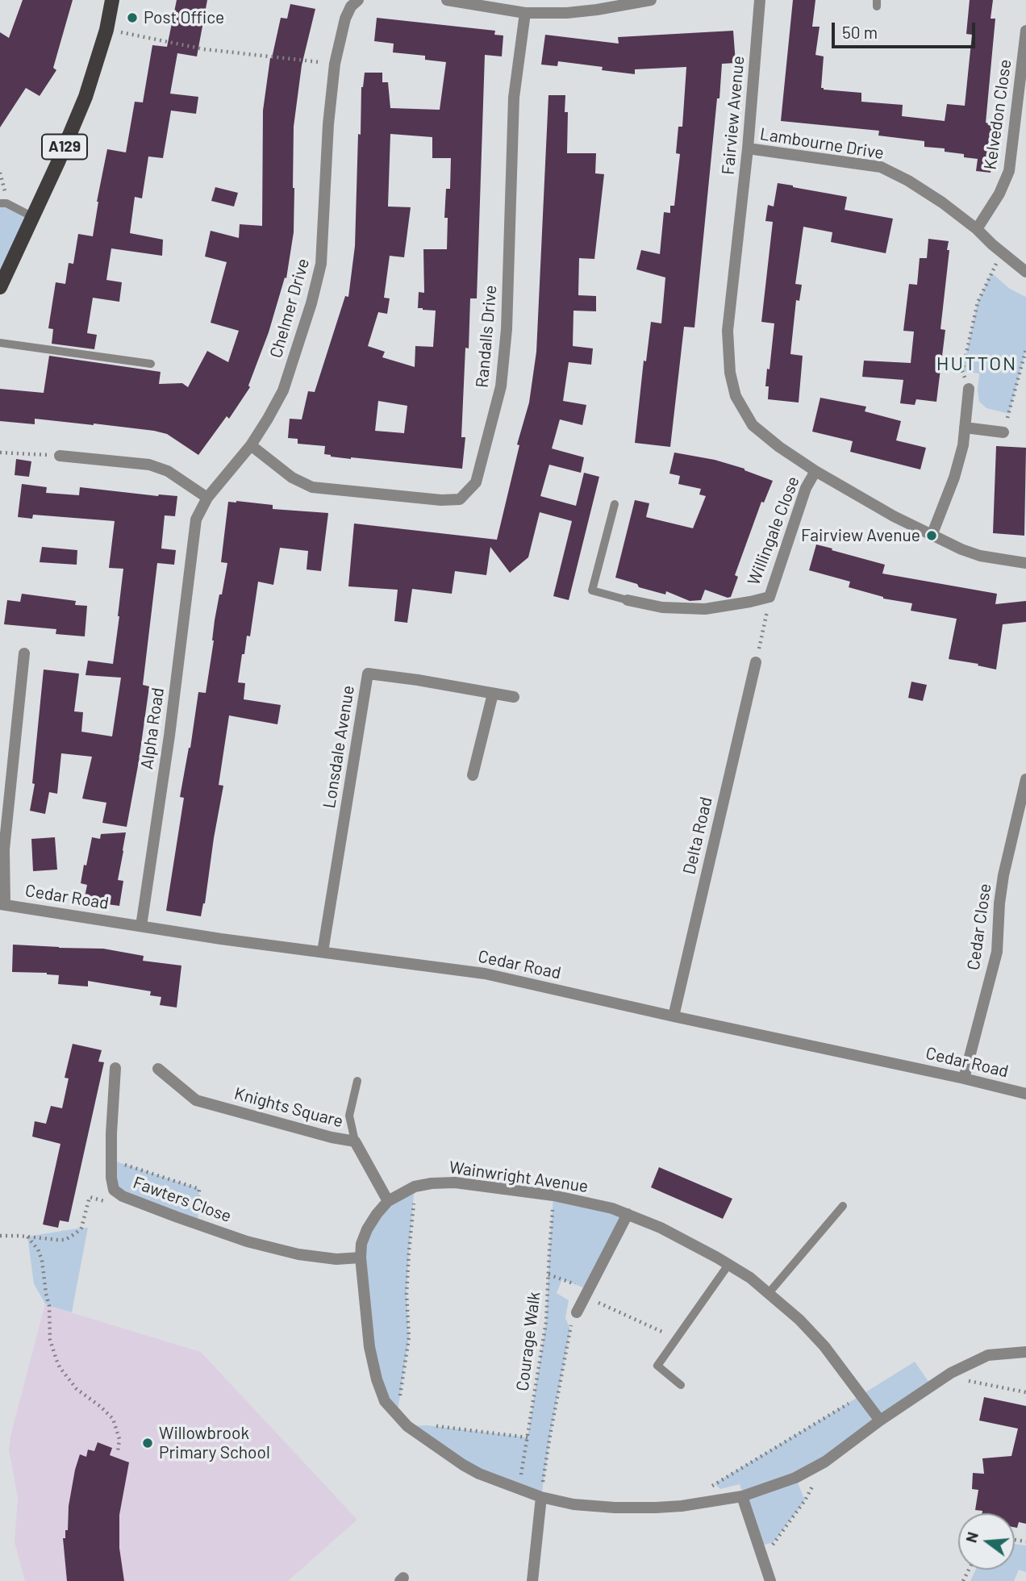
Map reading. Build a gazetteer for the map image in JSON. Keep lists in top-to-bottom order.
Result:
{
  "streets": {
    "main road": ["A129"],
    "street": [
      "Kelvedon Close",
      "Fairview Avenue",
      "Lambourne Drive",
      "Chelmer Drive",
      "Randalls Drive",
      "Willingale Close",
      "Alpha Road",
      "Lonsdale Avenue",
      "Delta Road",
      "Cedar Road",
      "Cedar Close",
      "Knights Square",
      "Wainwright Avenue",
      "Fawters Close"
    ],
    "path": ["Courage Walk"]
  },
  "crossings": [
    ["Kelvedon Close", "Lambourne Drive"],
    ["Fairview Avenue", "Lambourne Drive"],
    ["Fairview Avenue", "Willingale Close"],
    ["Chelmer Drive", "Randalls Drive"],
    ["Chelmer Drive", "Alpha Road"],
    ["Alpha Road", "Cedar Road"],
    ["Lonsdale Avenue", "Cedar Road"],
    ["Delta Road", "Cedar Road"],
    ["Cedar Road", "Cedar Close"],
    ["Knights Square", "Wainwright Avenue"],
    ["Wainwright Avenue", "Fawters Close"],
    ["Wainwright Avenue", "Courage Walk"]
  ],
  "districts": ["HUTTON"],
  "places": ["Post Office", "Fairview Avenue", "Willowbrook Primary School"],
  "scale_bar": "50 m",
  "north": "left"
}
